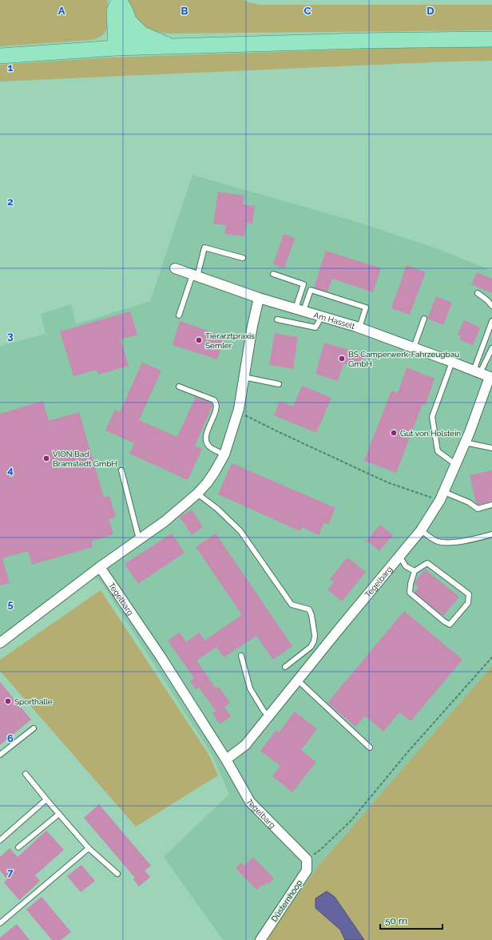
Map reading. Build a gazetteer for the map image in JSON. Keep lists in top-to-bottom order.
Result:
{
  "streets": {
    "street": ["Am Hasselt", "Tegelbarg", "Düsternhoop"]
  },
  "crossings": [
    ["Am Hasselt", "Tegelbarg"],
    ["Tegelbarg", "Düsternhoop"]
  ],
  "places": [
    "Tierarztpraxis Semler",
    "BS Camperwerk-Fahrzeugbau GmbH",
    "Gut von Holstein",
    "VION Bad Bramstedt GmbH",
    "Sporthalle"
  ],
  "scale_bar": "50 m",
  "grid": {
    "columns": [
      "A",
      "B",
      "C",
      "D"
    ],
    "rows": [
      "1",
      "2",
      "3",
      "4",
      "5",
      "6",
      "7"
    ]
  }
}
